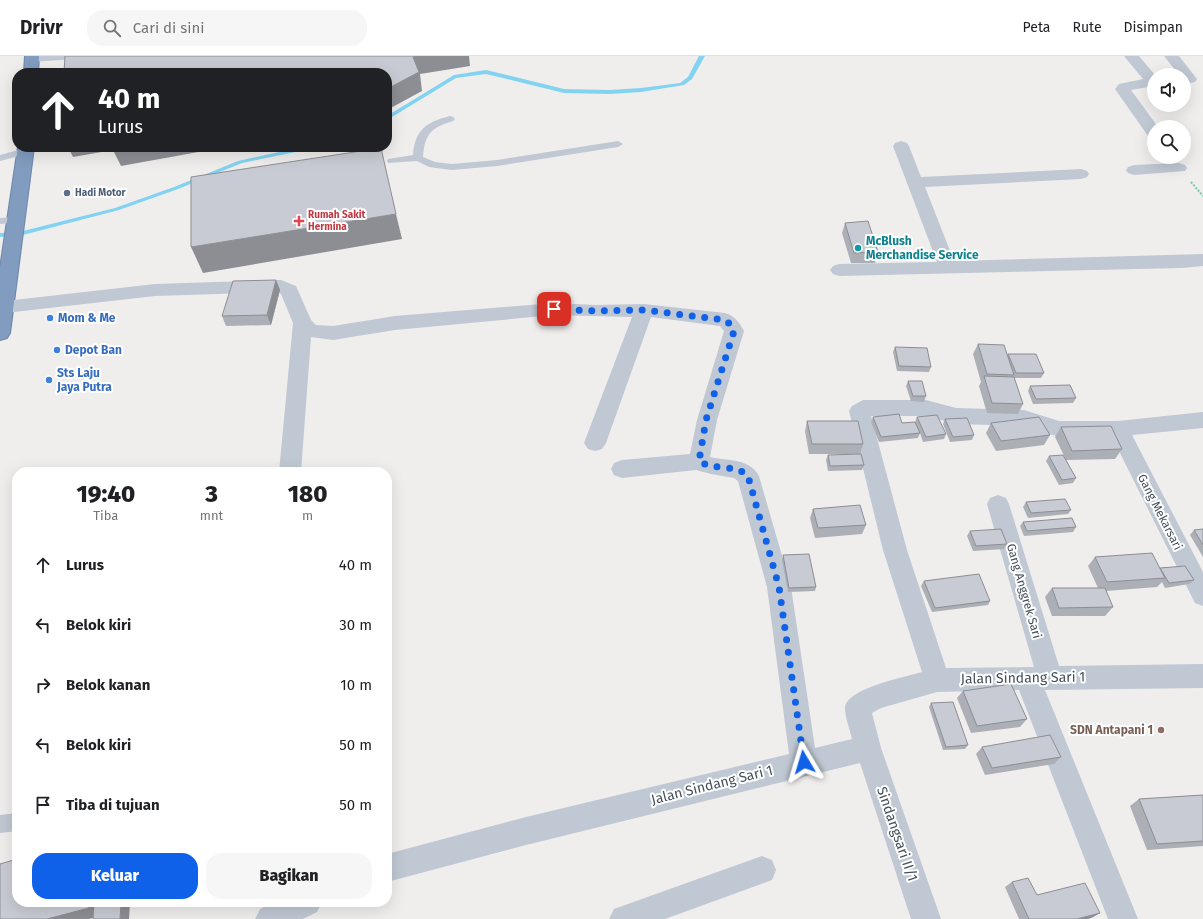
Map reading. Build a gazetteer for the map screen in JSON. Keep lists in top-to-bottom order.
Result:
{
  "streets": {
    "street": [
      "Gang Mekarsari",
      "Gang Anggrek Sari",
      "Jalan Sindang Sari 1",
      "Sindangsari II/1"
    ]
  },
  "crossings": [
    ["Gang Anggrek Sari", "Jalan Sindang Sari 1"],
    ["Jalan Sindang Sari 1", "Sindangsari II/1"]
  ],
  "places": {
    "other": [
      "Hadi Motor",
      "McBlush Merchandise Service",
      "Mom & Me",
      "Depot Ban",
      "Sts Laju Jaya Putra",
      "SDN Antapani 1"
    ],
    "health": ["Rumah Sakit Hermina"]
  },
  "page": {
    "header": "Drivr",
    "search": "Cari di sini",
    "nav": ["Peta", "Rute", "Disimpan"],
    "turn": ["40 m", "Lurus"],
    "eta": [
      "19:40",
      "Tiba",
      "3",
      "mnt",
      "180",
      "m"
    ],
    "list": [
      {
        "name": "Lurus",
        "value": "40 m"
      },
      {
        "name": "Belok kiri",
        "value": "30 m"
      },
      {
        "name": "Belok kanan",
        "value": "10 m"
      },
      {
        "name": "Belok kiri",
        "value": "50 m"
      },
      {
        "name": "Tiba di tujuan",
        "value": "50 m"
      }
    ],
    "buttons": ["Keluar", "Bagikan"]
  }
}
